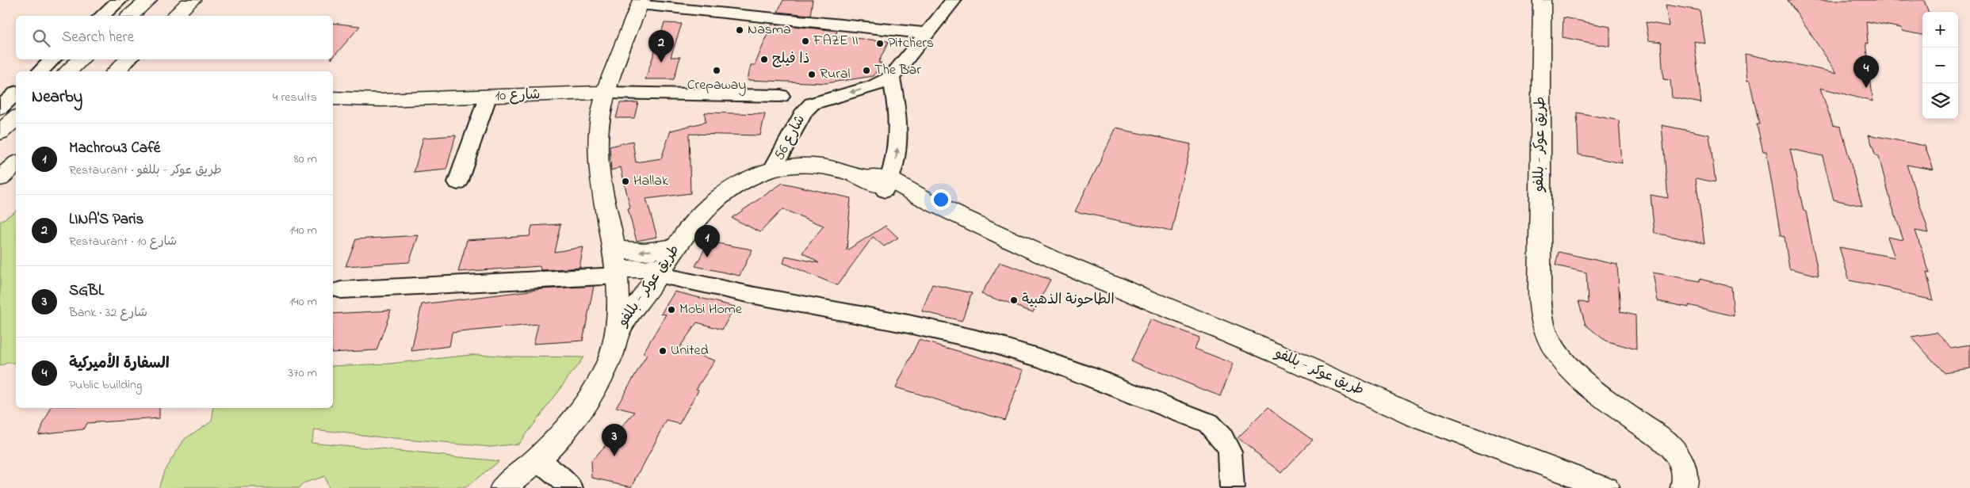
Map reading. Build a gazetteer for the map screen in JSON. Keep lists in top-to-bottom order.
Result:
{
  "streets": {
    "main road": ["شارع 10", "طريق عوكر - بللفو"],
    "street": ["شارع 56"]
  },
  "crossings": [
    ["شارع 56", "طريق عوكر - بللفو"]
  ],
  "one_way": ["شارع 56"],
  "places": [
    "Nasma",
    "FAZE II",
    "Pitchers",
    "ذا فيلج",
    "Crepaway",
    "The Bar",
    "Rural",
    "Hallak",
    "الطاحونة الذهبية",
    "Mobi Home",
    "United"
  ],
  "page": {
    "map_buttons": ["+", "−"],
    "search": "Search here",
    "pins": [
      "2",
      "4",
      "1",
      "3"
    ],
    "heading": ["Nearby", "4 results"],
    "list": [
      {
        "mark": "1",
        "name": "Machrou3 Café",
        "note": "Restaurant · طريق عوكر - بللفو",
        "value": "80 m"
      },
      {
        "mark": "2",
        "name": "LINA'S Paris",
        "note": "Restaurant · شارع 10",
        "value": "140 m"
      },
      {
        "mark": "3",
        "name": "SGBL",
        "note": "Bank · شارع 32",
        "value": "140 m"
      },
      {
        "mark": "4",
        "name": "السفارة الأميركية",
        "note": "Public building",
        "value": "370 m"
      }
    ]
  }
}
